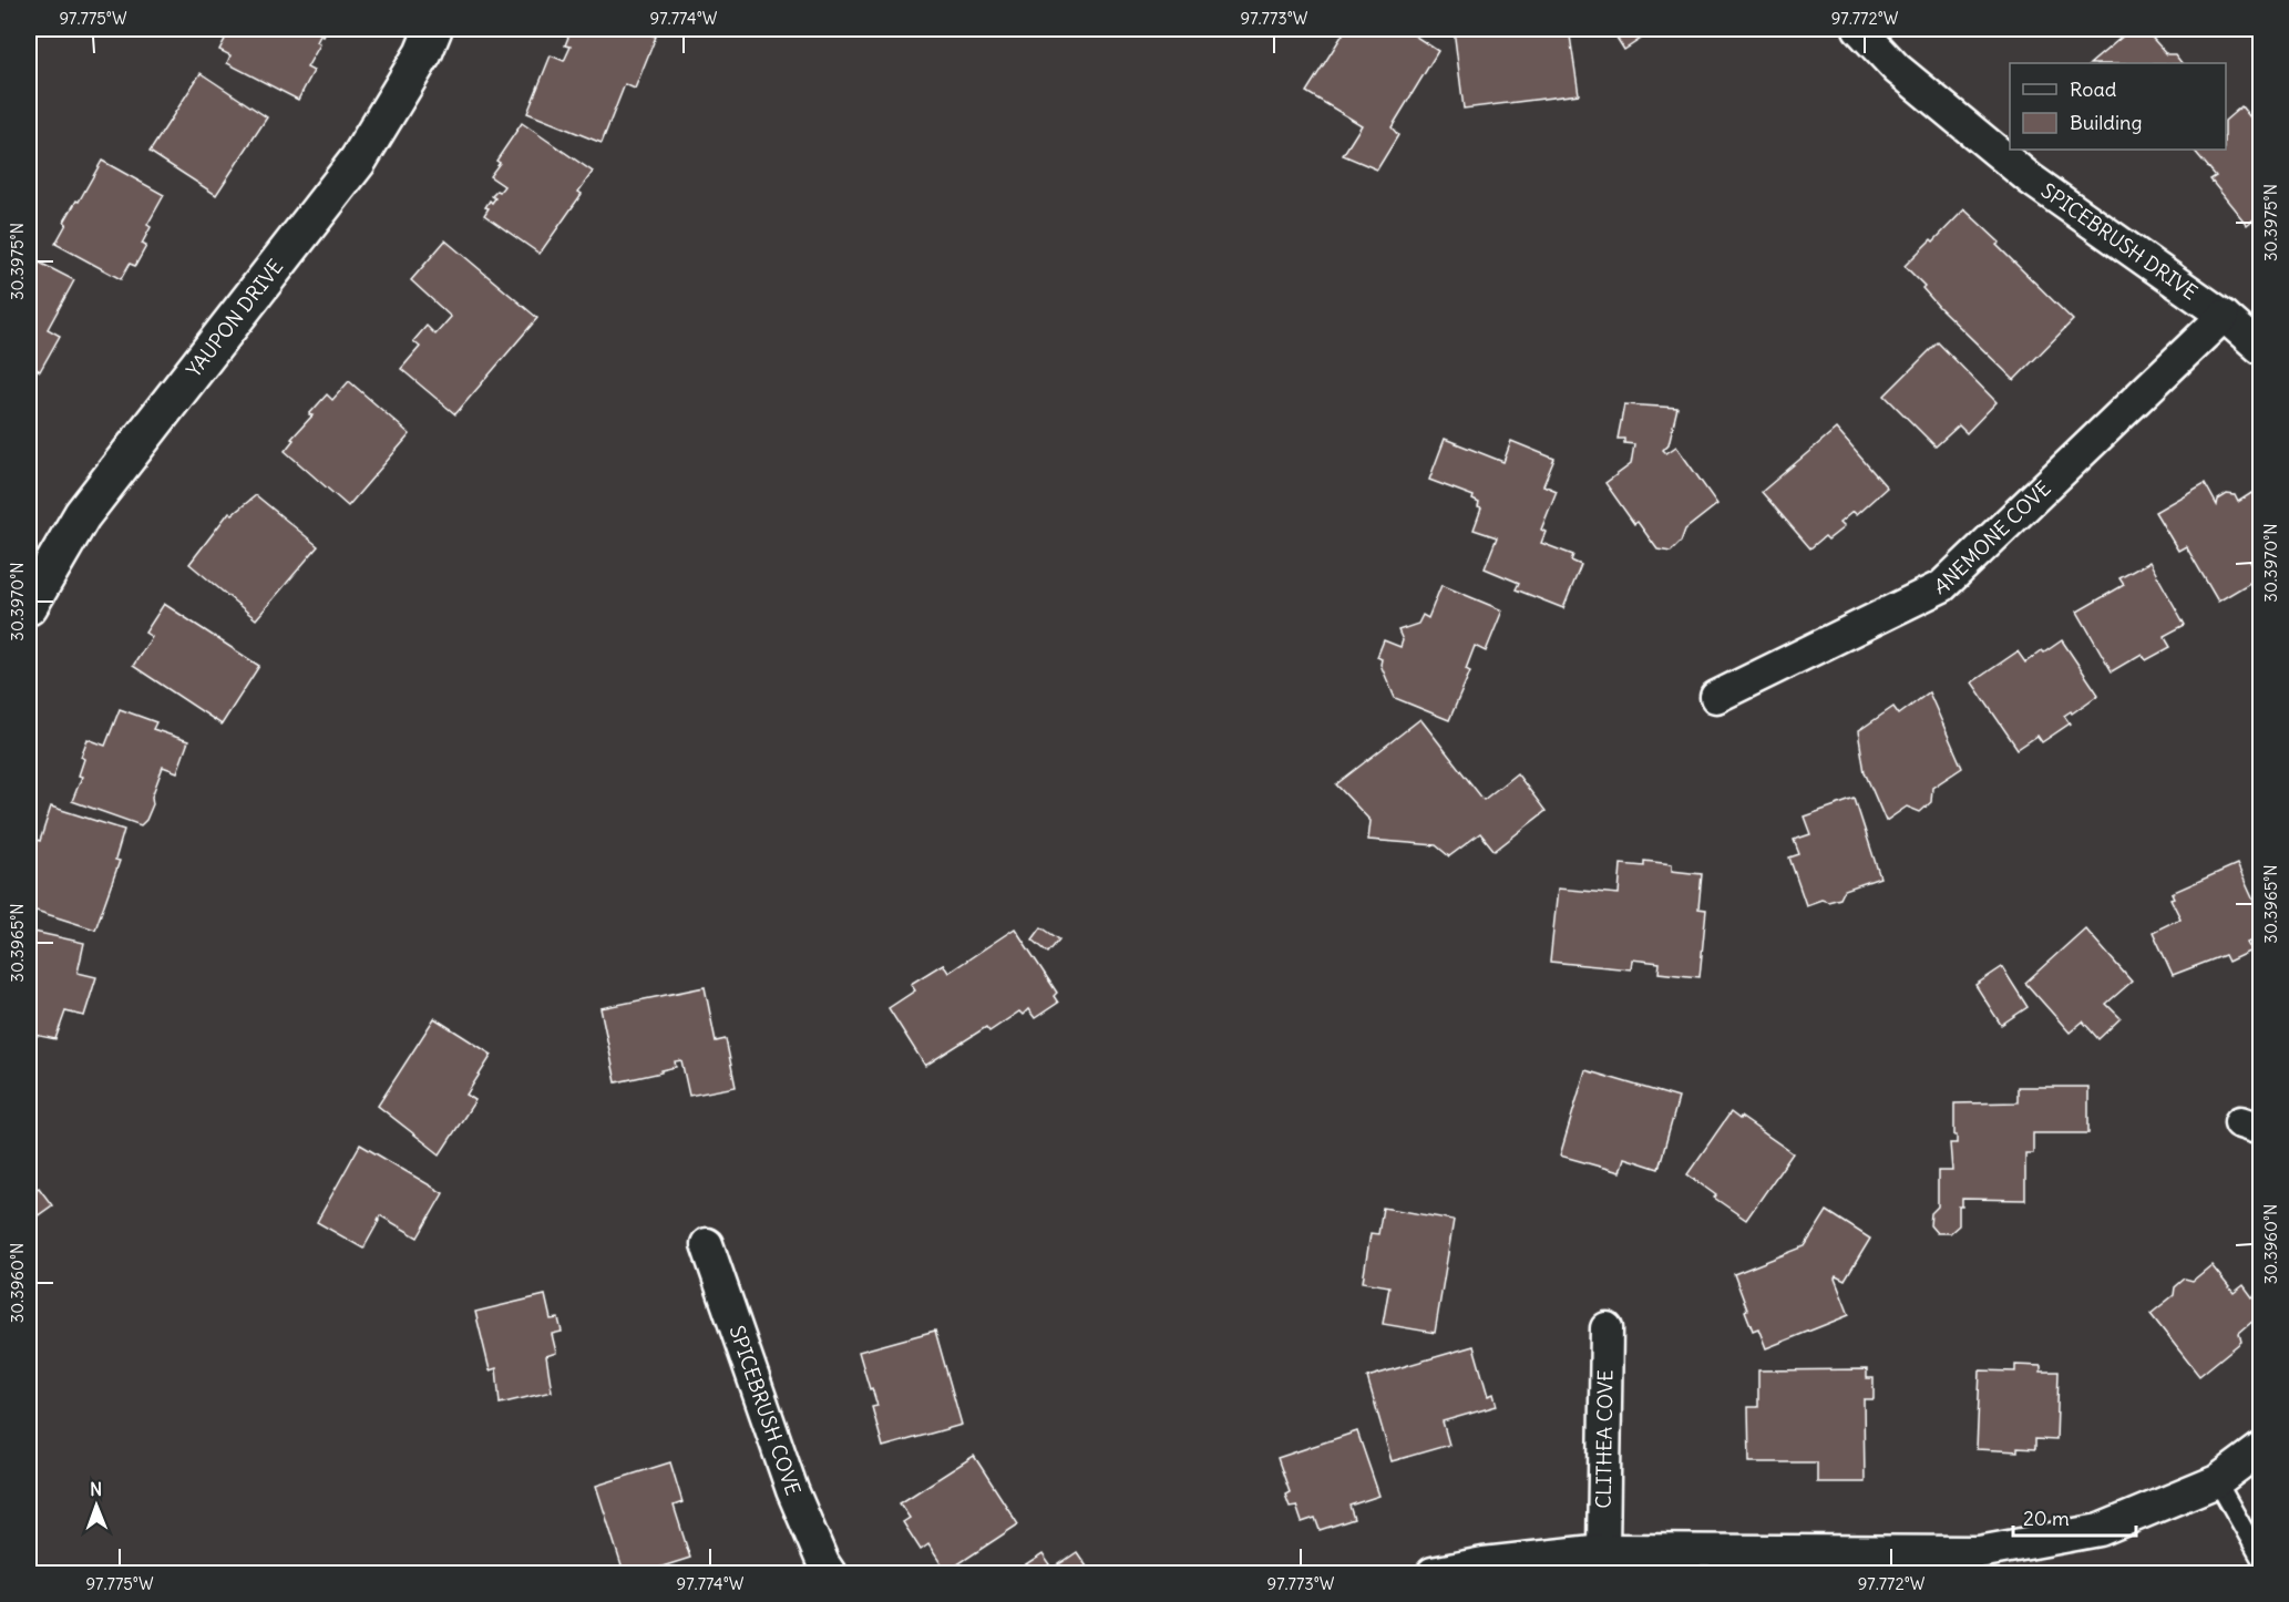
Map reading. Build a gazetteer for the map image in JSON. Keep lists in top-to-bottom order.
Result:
{
  "streets": {
    "street": [
      "SPICEBRUSH DRIVE",
      "YAUPON DRIVE",
      "ANEMONE COVE",
      "SPICEBRUSH COVE",
      "CLITHEA COVE"
    ]
  },
  "crossings": [
    ["SPICEBRUSH DRIVE", "ANEMONE COVE"]
  ],
  "legend": ["Road", "Building"],
  "scale_bar": "20 m",
  "north": "top",
  "coordinates": [
    "97.775°W",
    "97.774°W",
    "97.773°W",
    "97.772°W",
    "30.3975°N",
    "30.3970°N",
    "30.3965°N",
    "30.3960°N"
  ]
}
